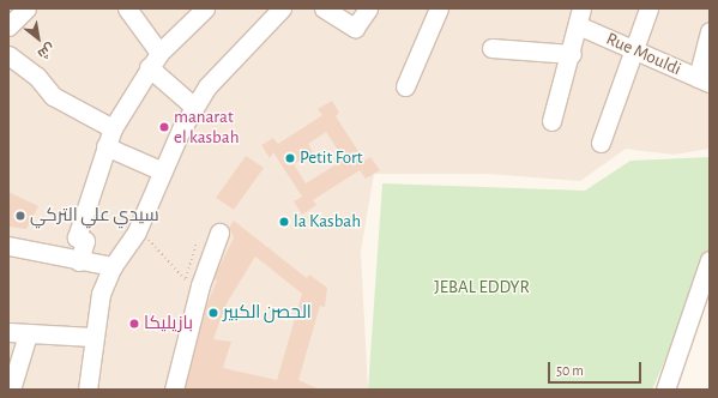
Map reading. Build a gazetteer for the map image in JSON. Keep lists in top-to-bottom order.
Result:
{
  "streets": {
    "street": ["Rue Mouldi"]
  },
  "parks": ["JEBAL EDDYR"],
  "places": [
    "manarat el kasbah",
    "Petit Fort",
    "سيدي علي التركي",
    "la Kasbah",
    "الحصن الكبير",
    "بازيليكا"
  ],
  "scale_bar": "50 m",
  "north": "bottom right"
}
